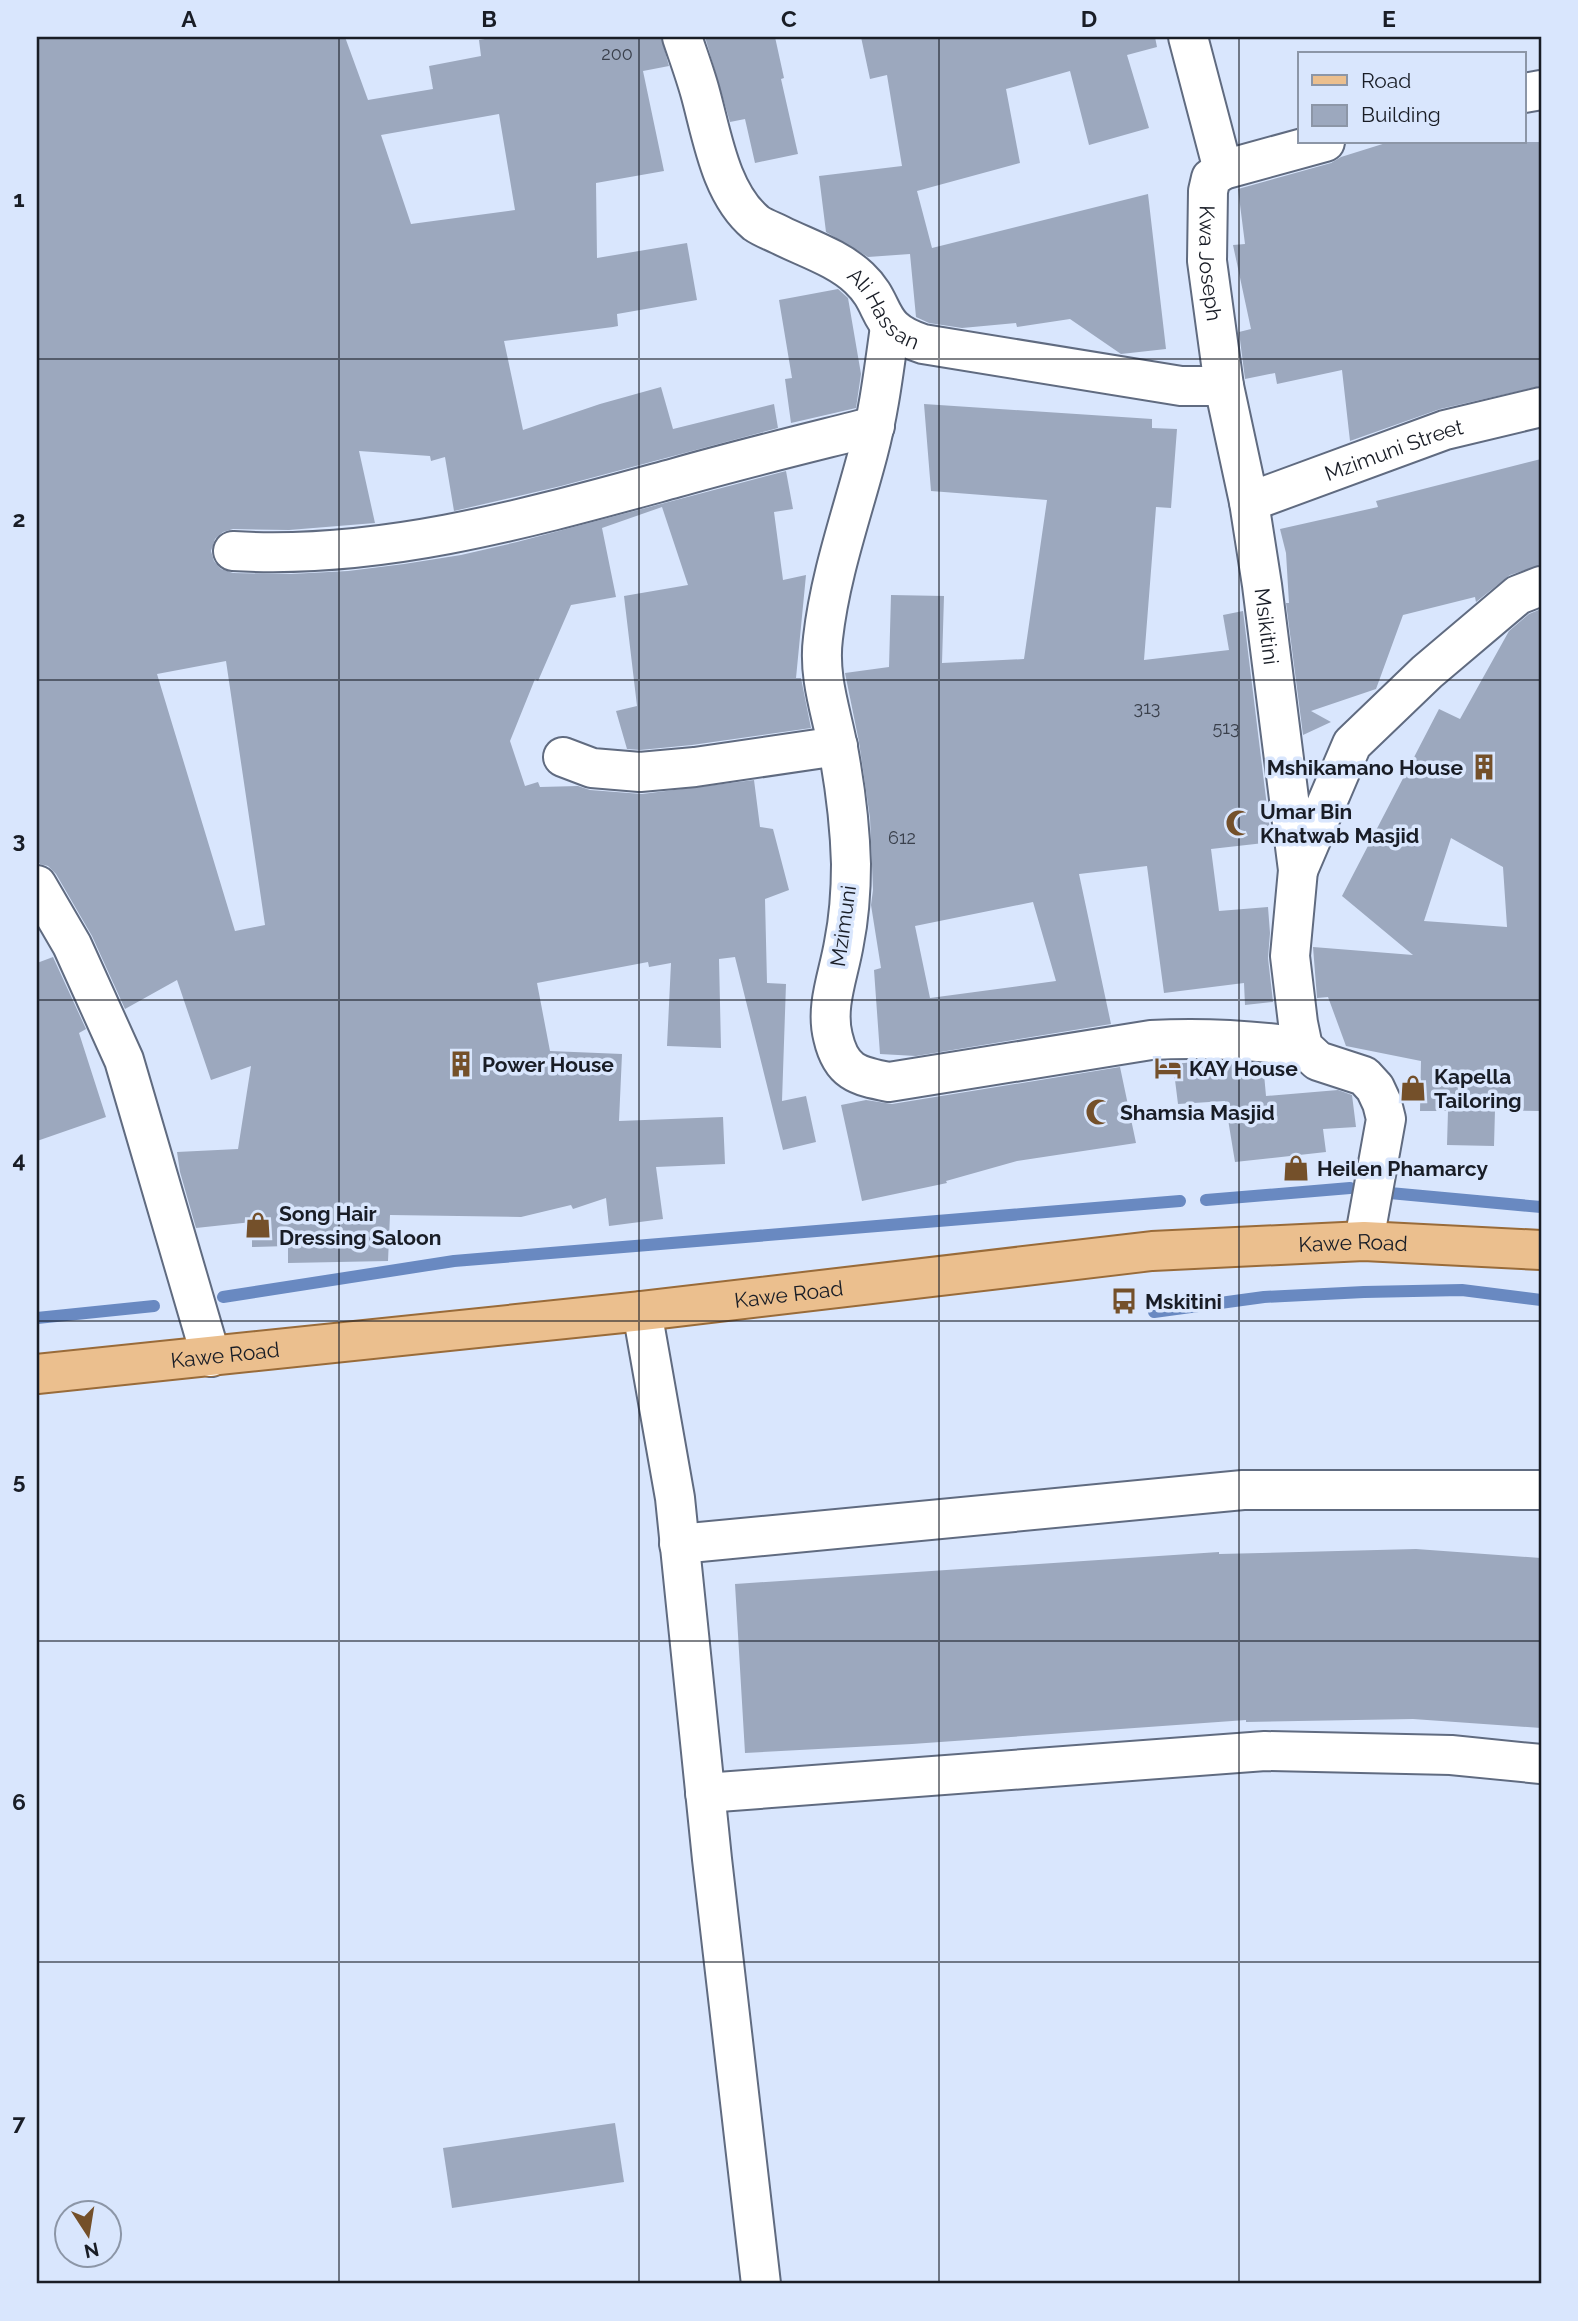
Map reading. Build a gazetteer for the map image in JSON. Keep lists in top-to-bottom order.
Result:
{
  "streets": {
    "main road": ["Kawe Road"],
    "street": [
      "Kwa Joseph",
      "Ali Hassan",
      "Mzimuni Street",
      "Msikitini",
      "Mzimuni"
    ]
  },
  "crossings": [
    ["Kwa Joseph", "Ali Hassan"],
    ["Kwa Joseph", "Msikitini"],
    ["Ali Hassan", "Msikitini"],
    ["Ali Hassan", "Mzimuni"],
    ["Mzimuni Street", "Msikitini"],
    ["Msikitini", "Mzimuni"]
  ],
  "places": {
    "building": ["Mshikamano House", "Power House"],
    "mosque": ["Umar Bin Khatwab Masjid", "Shamsia Masjid"],
    "hotel": ["KAY House"],
    "shop": ["Kapella Tailoring", "Heilen Phamarcy", "Song Hair Dressing Saloon"],
    "bus stop": ["Mskitini"]
  },
  "house_numbers": [
    "200",
    "313",
    "513",
    "612"
  ],
  "legend": ["Road", "Building"],
  "north": "bottom",
  "grid": {
    "columns": [
      "A",
      "B",
      "C",
      "D",
      "E"
    ],
    "rows": [
      "1",
      "2",
      "3",
      "4",
      "5",
      "6",
      "7"
    ]
  }
}
